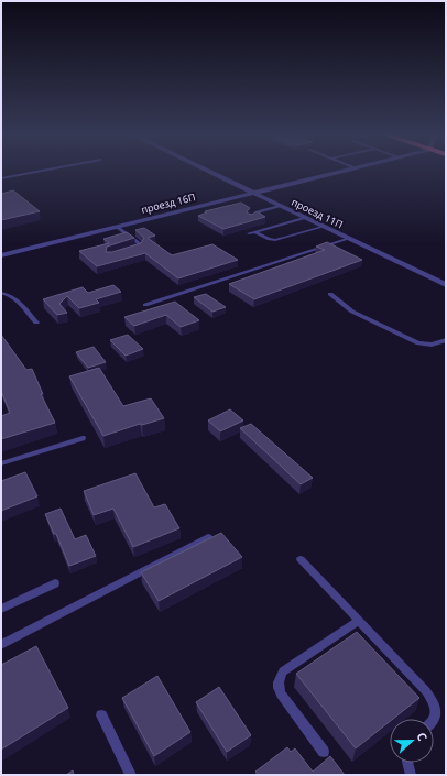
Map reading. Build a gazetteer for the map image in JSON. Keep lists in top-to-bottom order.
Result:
{
  "streets": {
    "street": ["проезд 16П", "проезд 11П"]
  },
  "crossings": [
    ["проезд 16П", "проезд 11П"]
  ],
  "north": "right"
}
